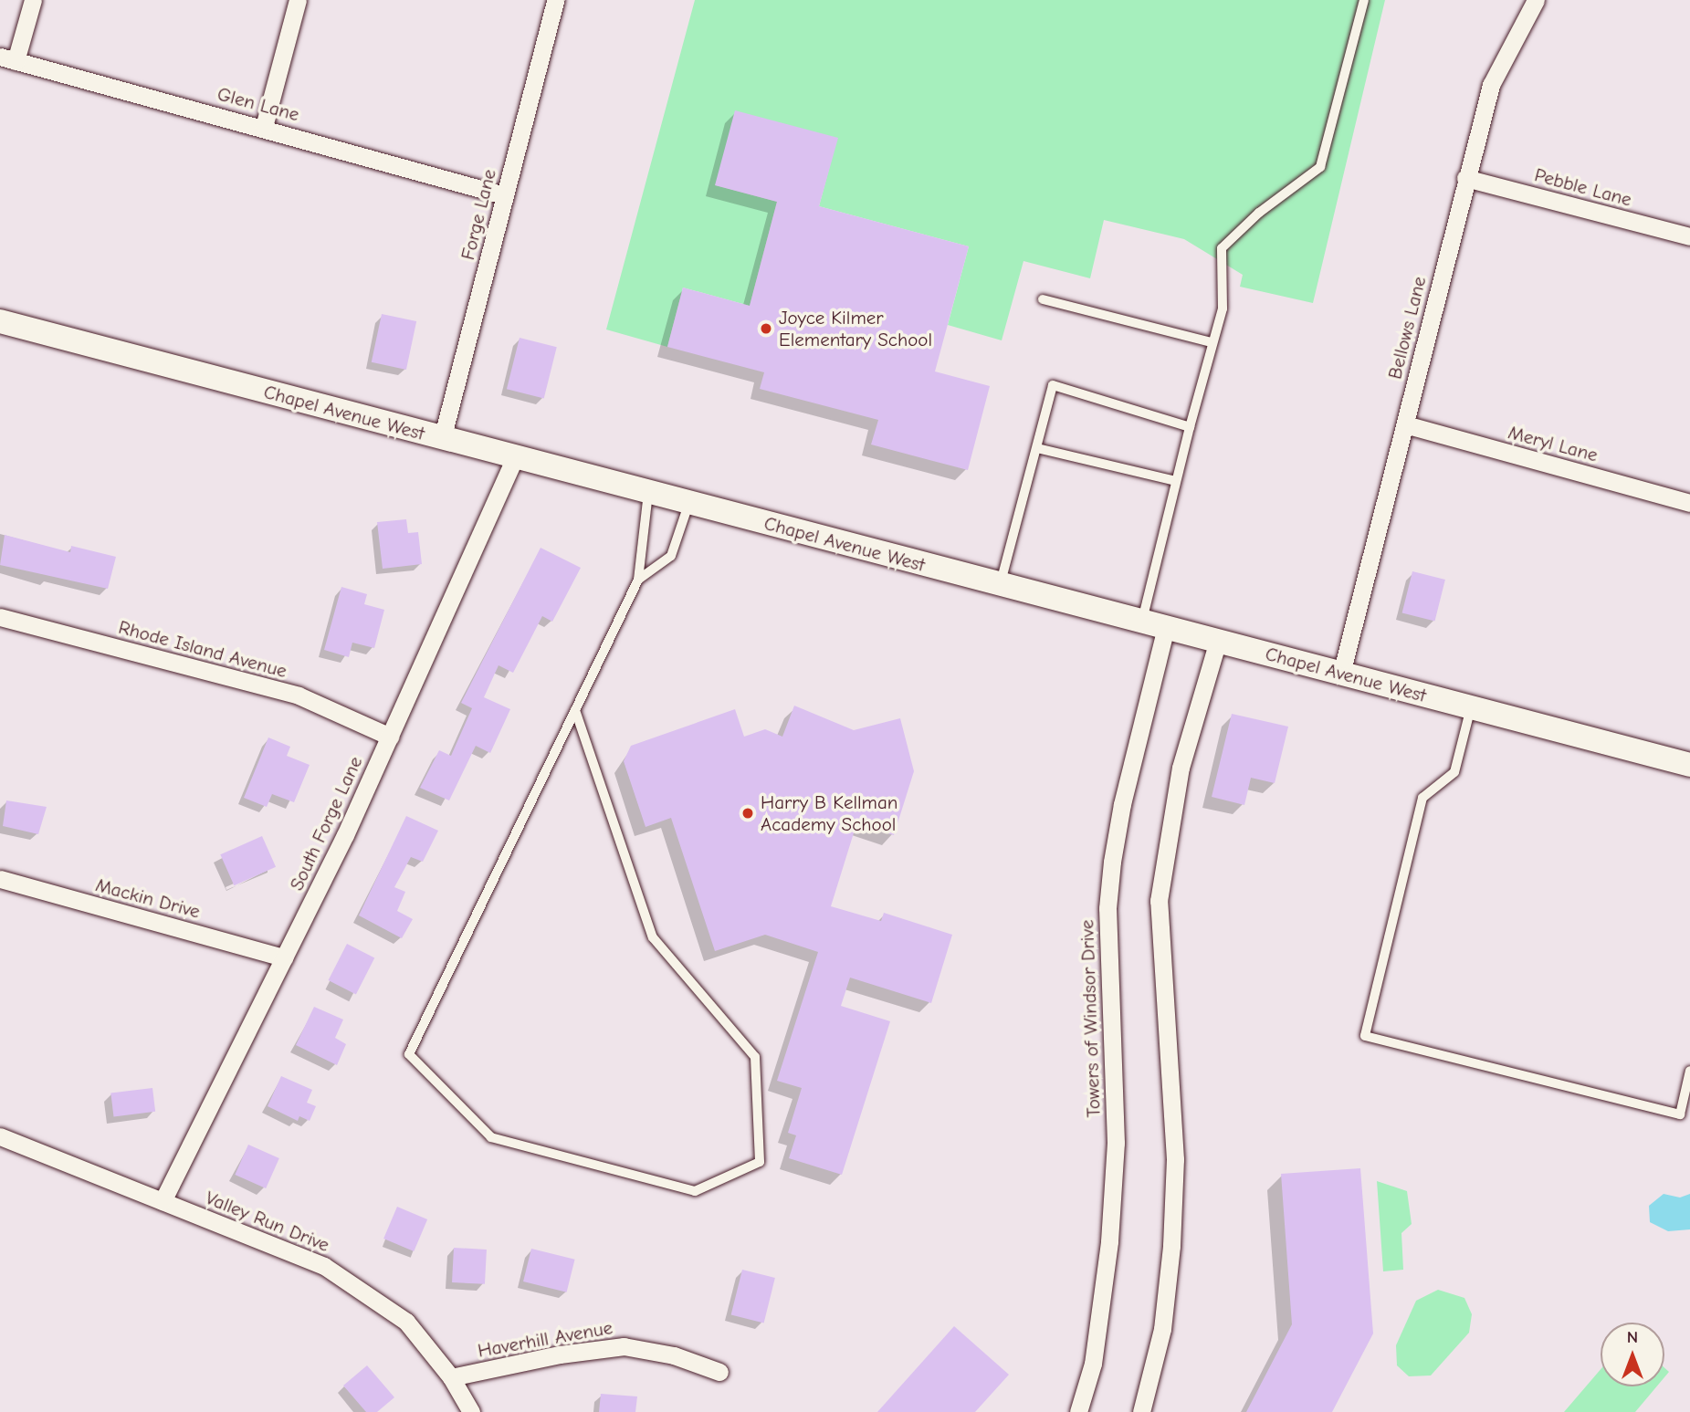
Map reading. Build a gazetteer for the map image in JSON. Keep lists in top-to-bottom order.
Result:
{
  "streets": {
    "main road": ["Chapel Avenue West"],
    "street": [
      "Glen Lane",
      "Pebble Lane",
      "Forge Lane",
      "Bellows Lane",
      "Meryl Lane",
      "Rhode Island Avenue",
      "South Forge Lane",
      "Mackin Drive",
      "Towers of Windsor Drive",
      "Valley Run Drive",
      "Haverhill Avenue"
    ]
  },
  "crossings": [
    ["Glen Lane", "Forge Lane"],
    ["Pebble Lane", "Bellows Lane"],
    ["Forge Lane", "Chapel Avenue West"],
    ["Bellows Lane", "Chapel Avenue West"],
    ["Bellows Lane", "Meryl Lane"],
    ["Chapel Avenue West", "South Forge Lane"],
    ["Chapel Avenue West", "Towers of Windsor Drive"],
    ["Rhode Island Avenue", "South Forge Lane"],
    ["South Forge Lane", "Mackin Drive"],
    ["South Forge Lane", "Valley Run Drive"],
    ["Valley Run Drive", "Haverhill Avenue"]
  ],
  "places": ["Joyce Kilmer Elementary School", "Harry B Kellman Academy School"],
  "north": "top"
}
